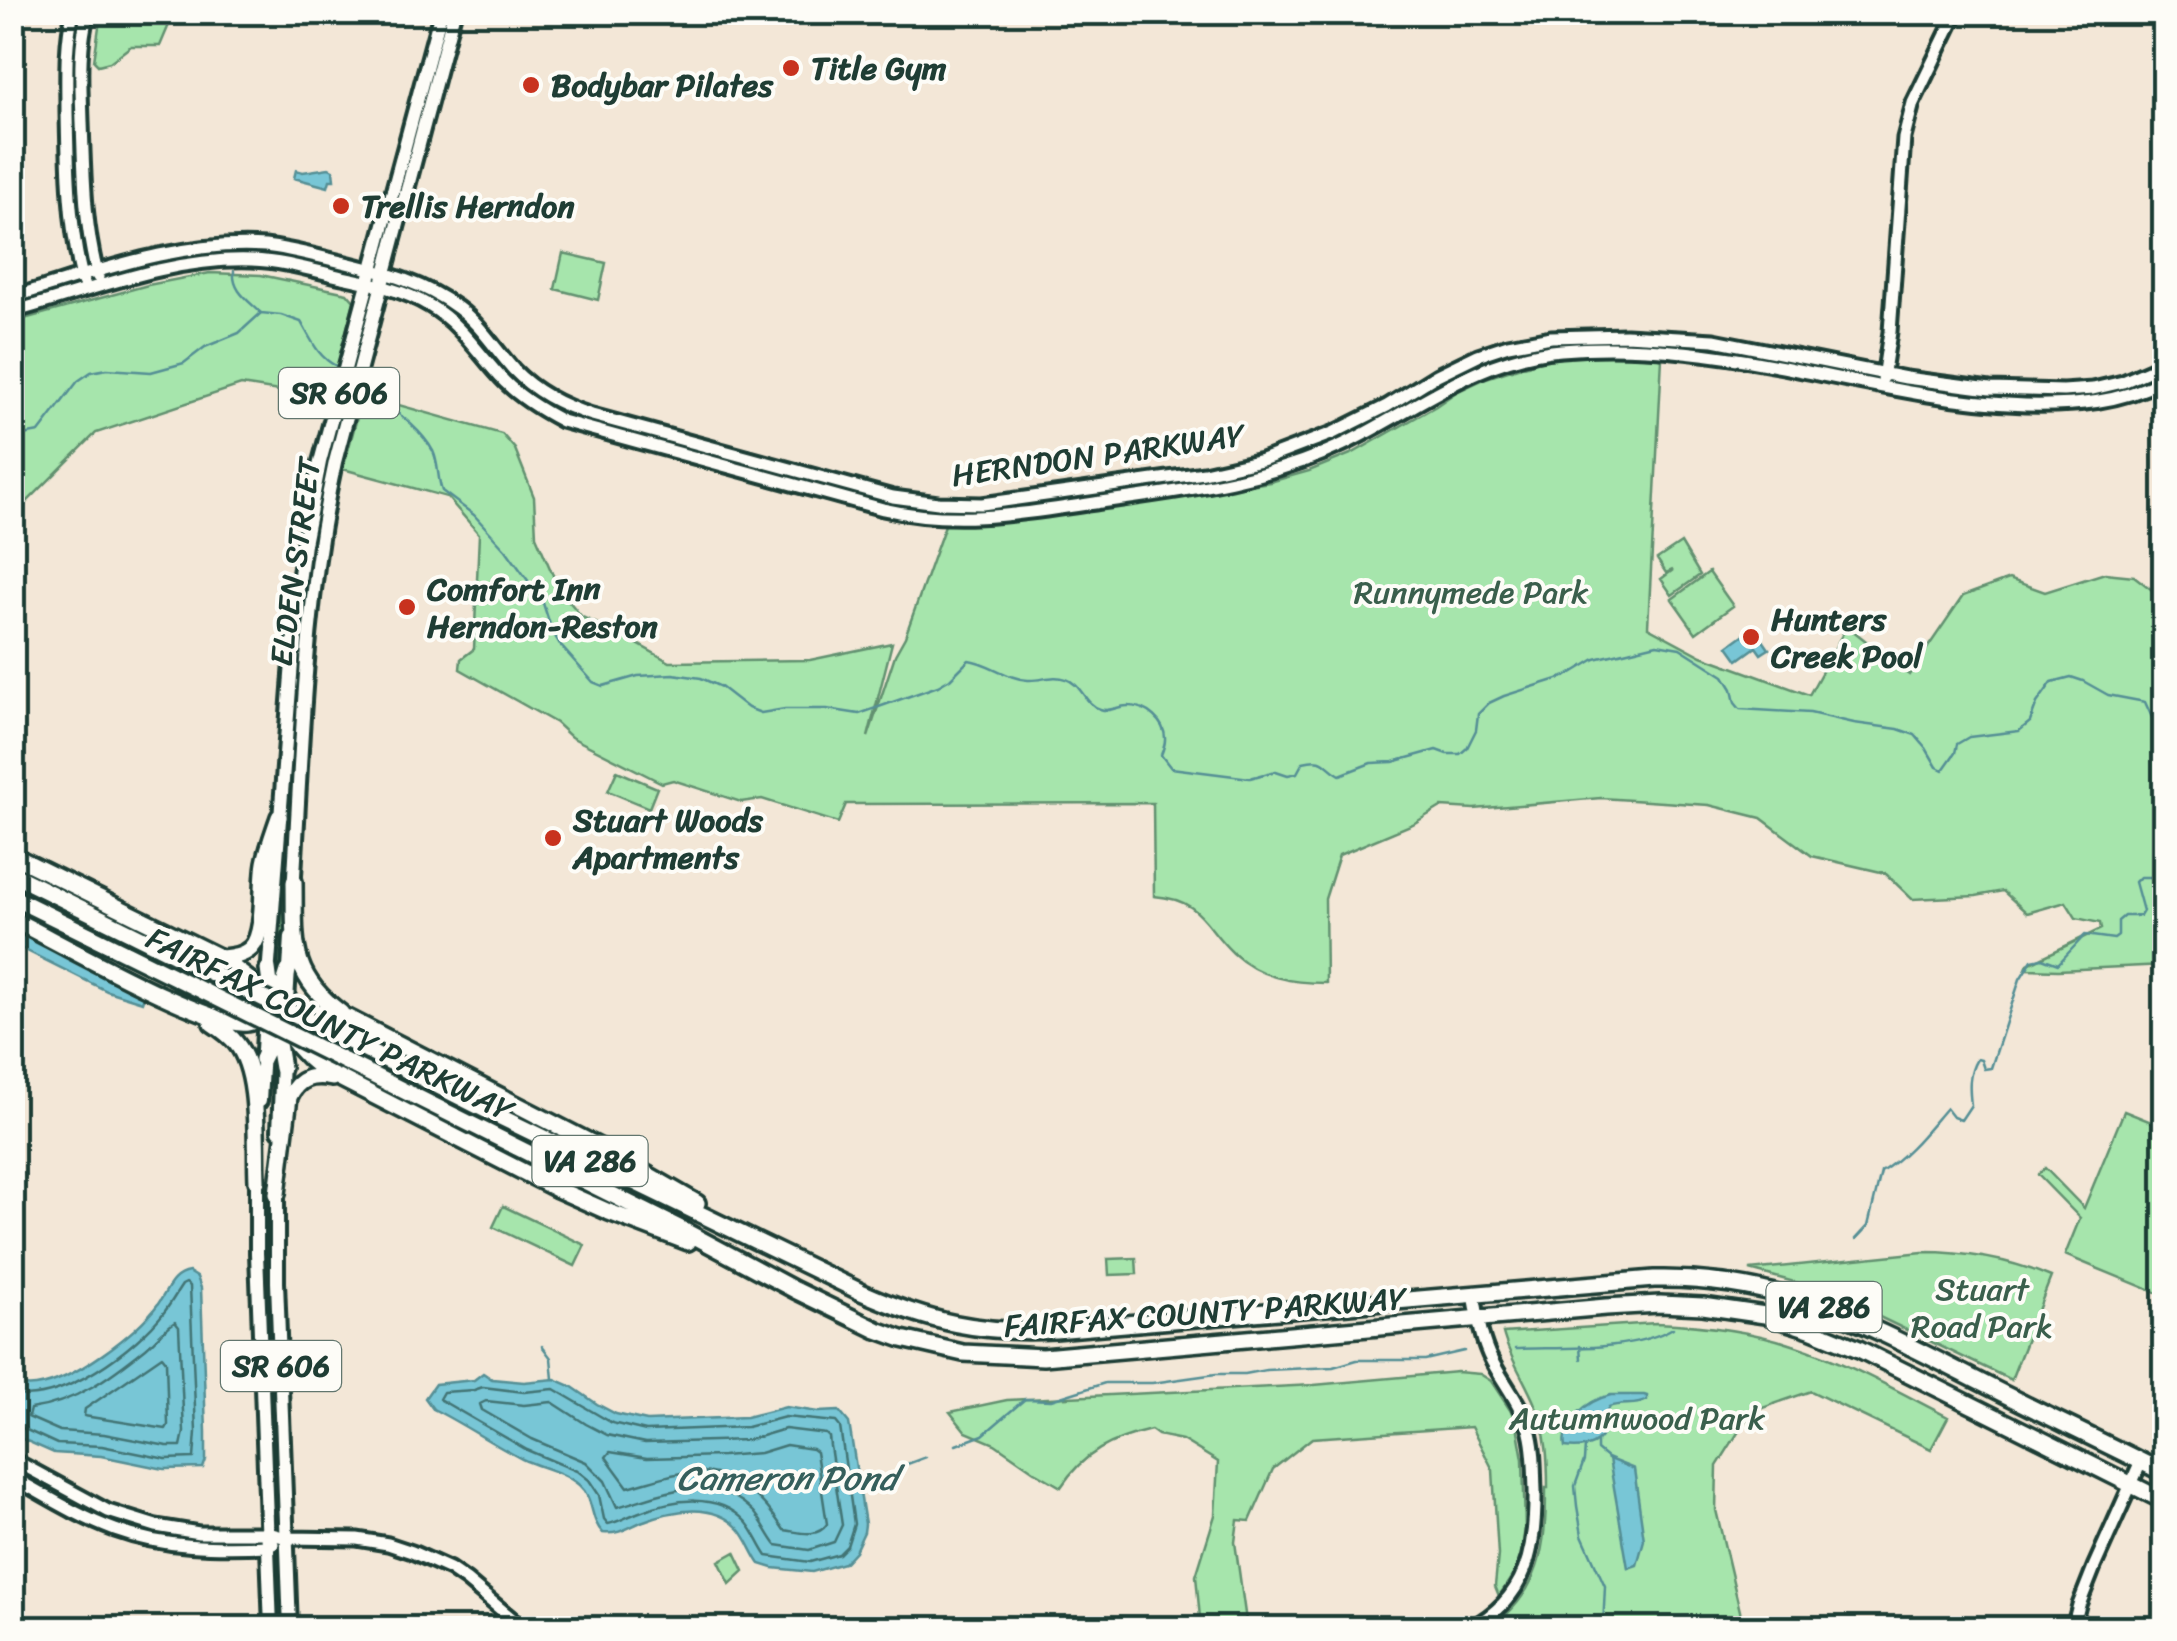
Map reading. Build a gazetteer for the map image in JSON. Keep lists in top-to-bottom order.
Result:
{
  "streets": {
    "highway": ["FAIRFAX COUNTY PARKWAY", "VA 286"],
    "main road": ["SR 606", "HERNDON PARKWAY", "ELDEN STREET"]
  },
  "crossings": [
    ["HERNDON PARKWAY", "ELDEN STREET"]
  ],
  "water": ["Cameron Pond"],
  "parks": ["Runnymede Park", "Stuart Road Park", "Autumnwood Park"],
  "places": [
    "Title Gym",
    "Bodybar Pilates",
    "Trellis Herndon",
    "Comfort Inn Herndon-Reston",
    "Hunters Creek Pool",
    "Stuart Woods Apartments"
  ]
}
